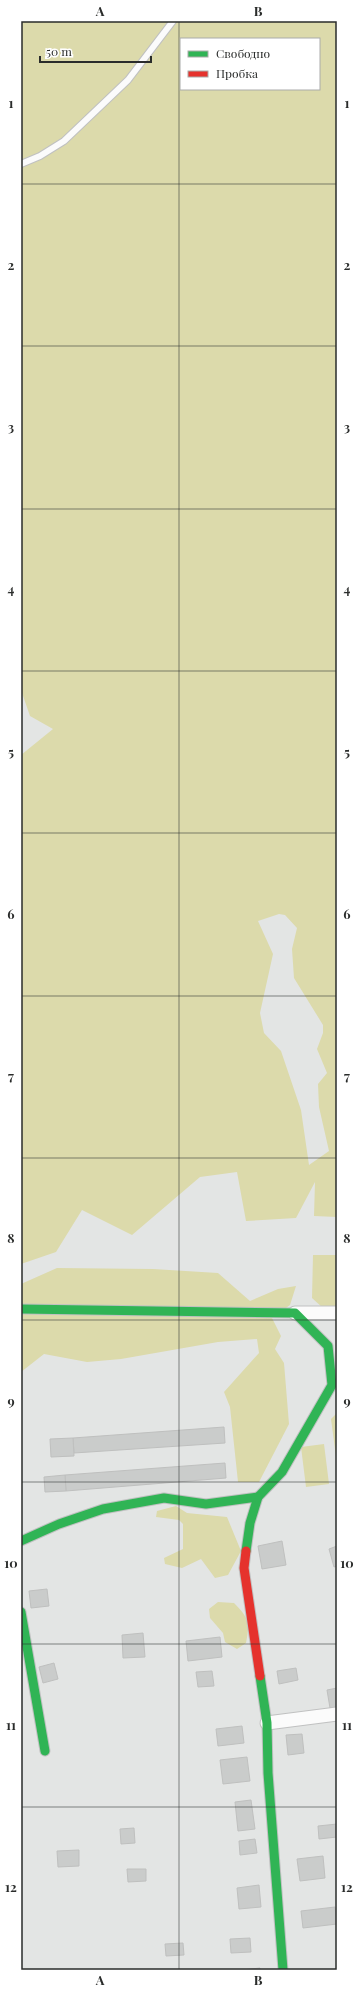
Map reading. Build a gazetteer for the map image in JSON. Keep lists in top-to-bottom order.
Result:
{
  "legend": ["Свободно", "Пробка"],
  "scale_bar": "50 m",
  "grid": {
    "columns": ["A", "B"],
    "rows": [
      "1",
      "2",
      "3",
      "4",
      "5",
      "6",
      "7",
      "8",
      "9",
      "10",
      "11",
      "12"
    ]
  }
}
